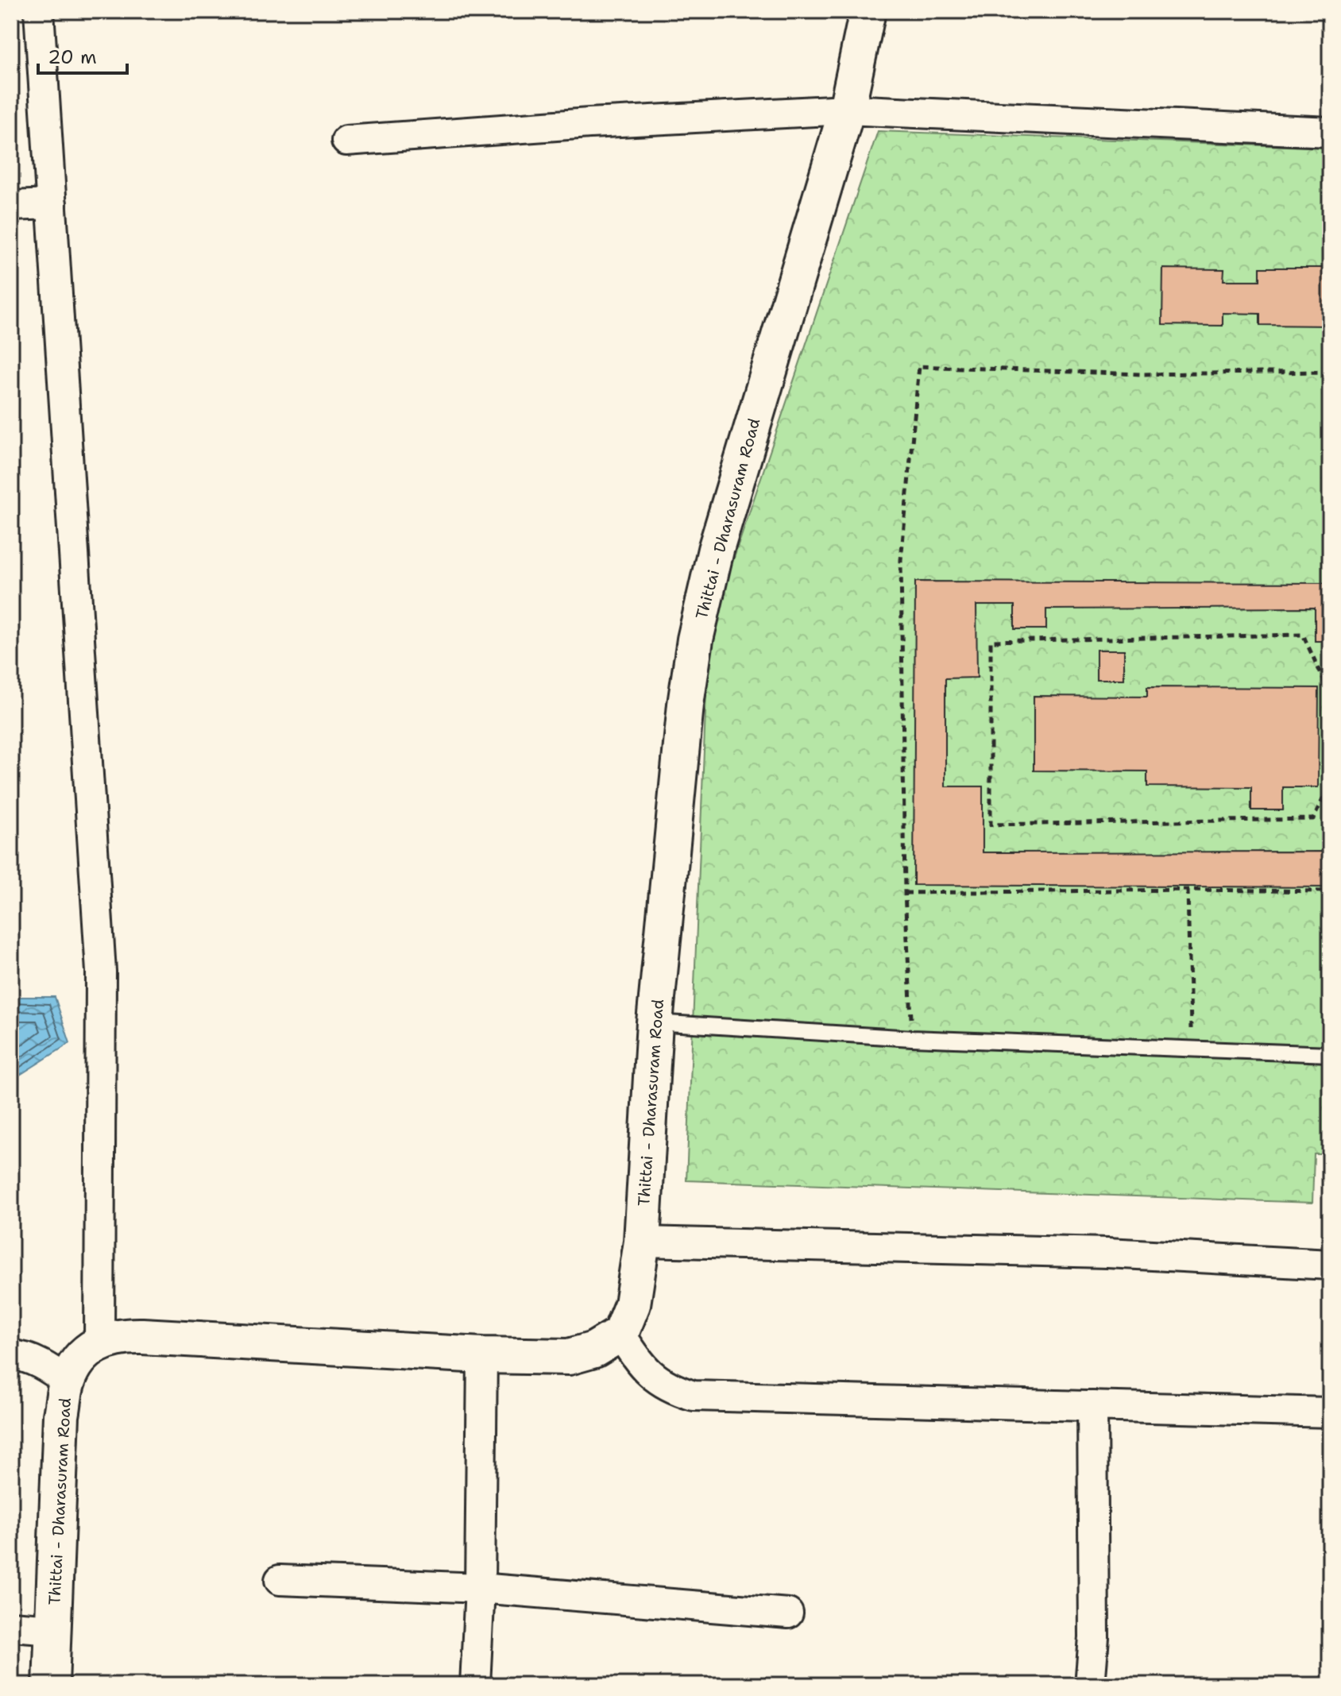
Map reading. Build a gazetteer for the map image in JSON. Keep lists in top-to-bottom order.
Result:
{
  "streets": {
    "main road": ["Thittai - Dharasuram Road"]
  },
  "scale_bar": "20 m"
}
